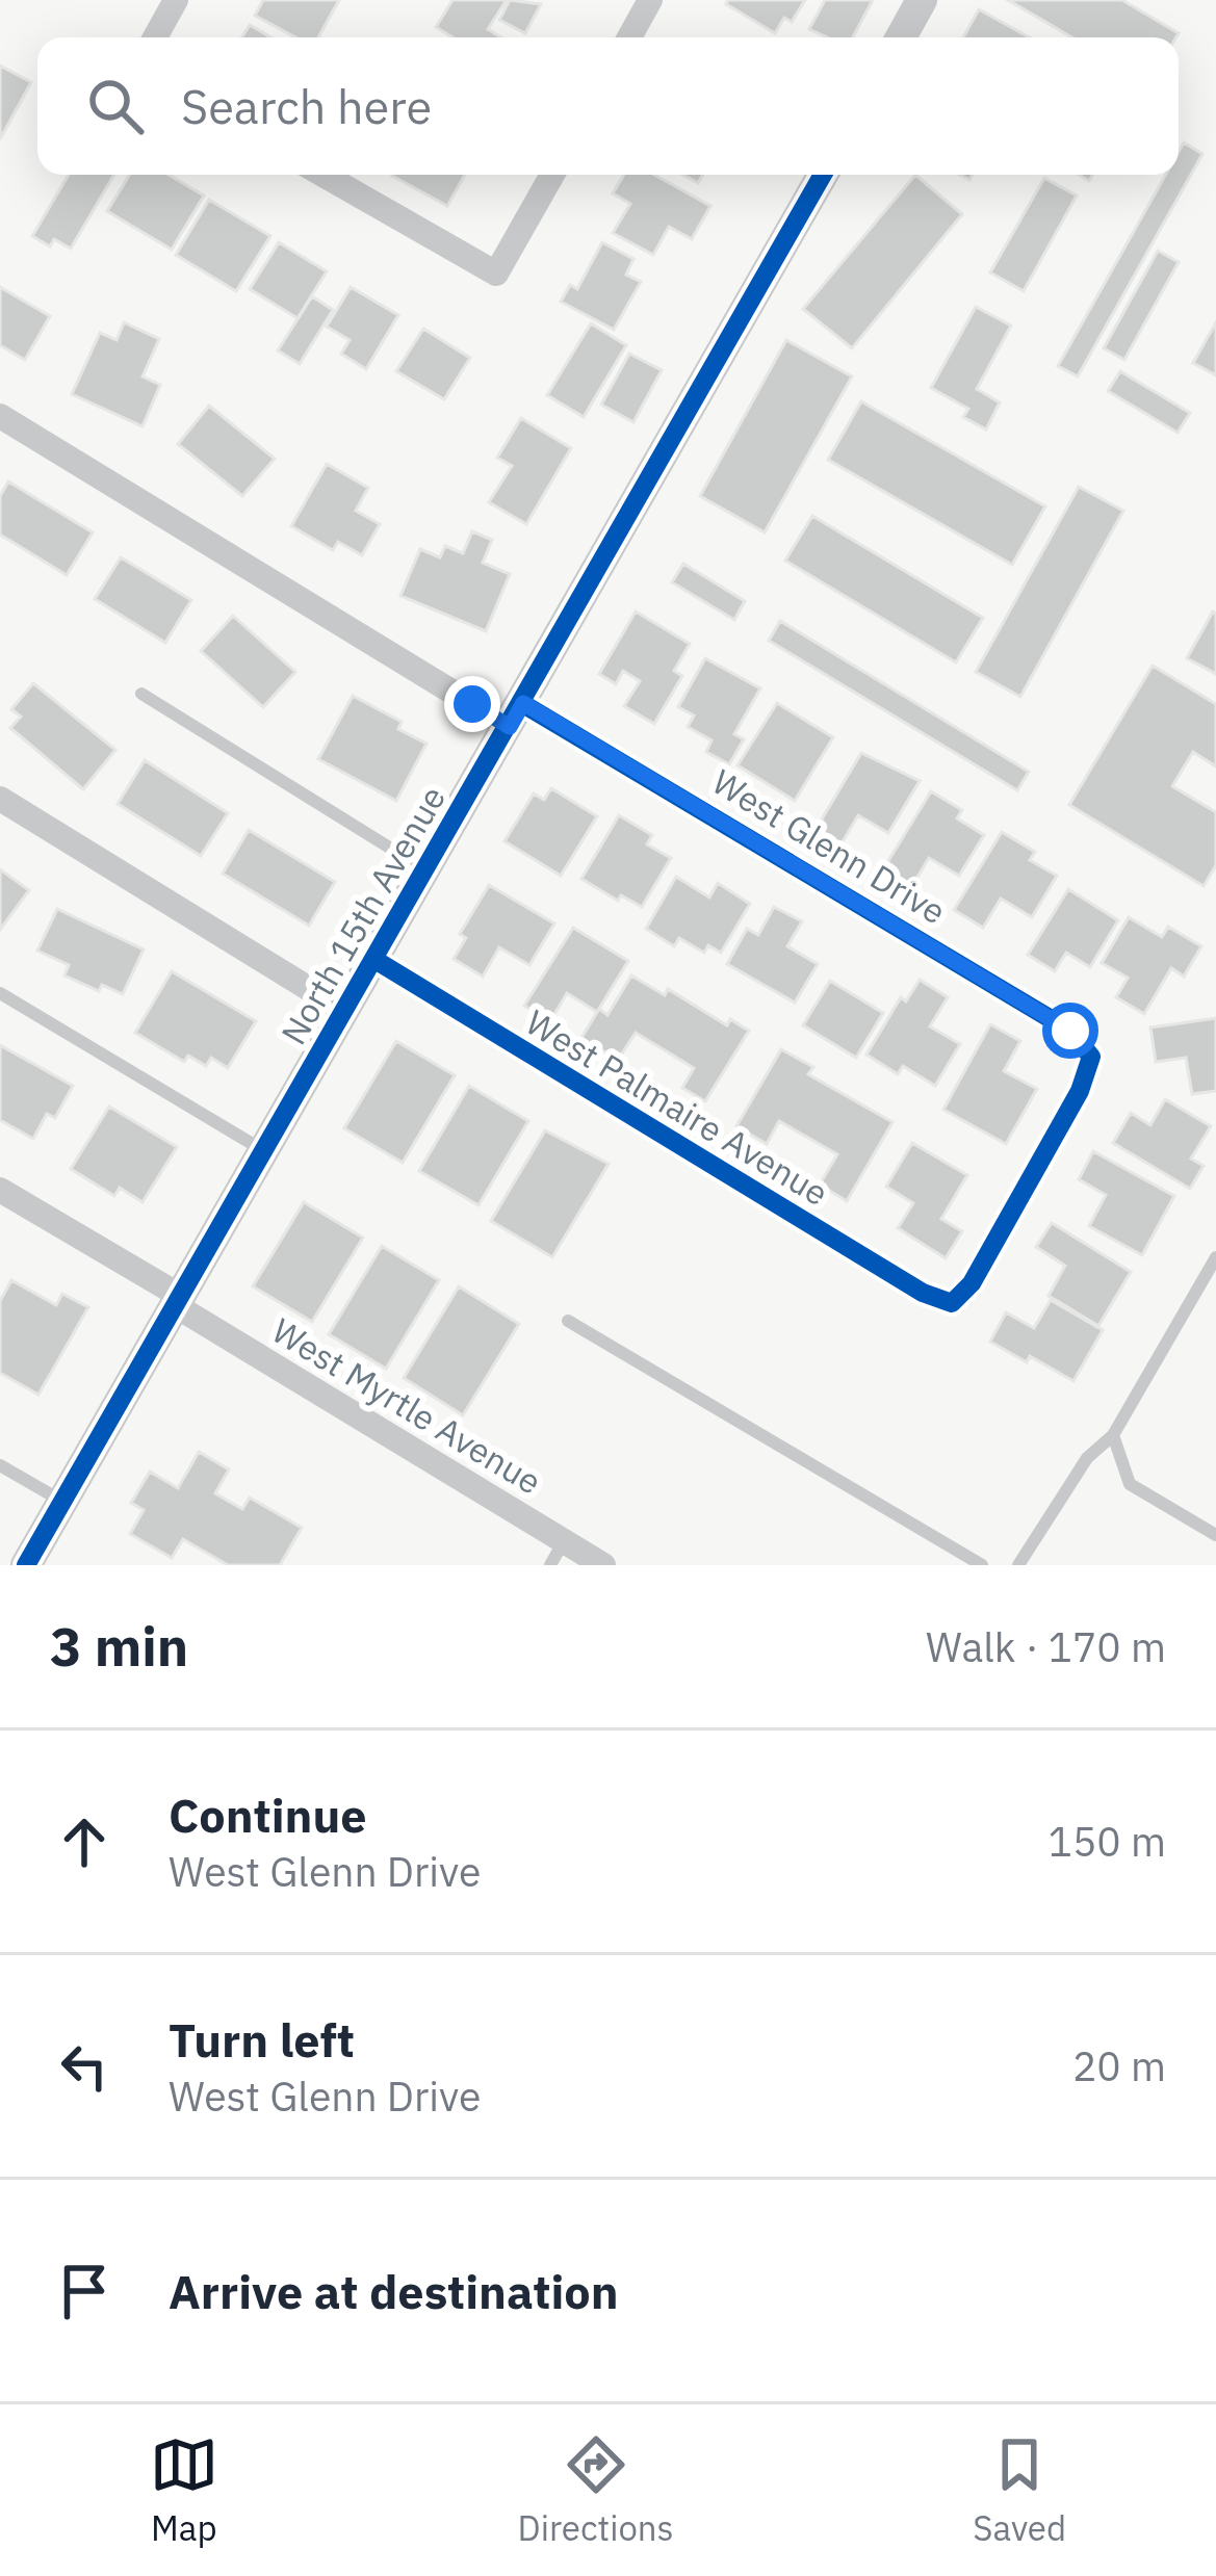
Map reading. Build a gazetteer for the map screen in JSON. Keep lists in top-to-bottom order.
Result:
{
  "streets": {
    "street": [
      "West Glenn Drive",
      "North 15th Avenue",
      "West Palmaire Avenue",
      "West Myrtle Avenue"
    ]
  },
  "crossings": [
    ["West Glenn Drive", "North 15th Avenue"],
    ["West Glenn Drive", "West Palmaire Avenue"],
    ["North 15th Avenue", "West Palmaire Avenue"],
    ["North 15th Avenue", "West Myrtle Avenue"]
  ],
  "page": {
    "search": "Search here",
    "heading": ["3 min", "Walk · 170 m"],
    "list": [
      ["Continue", "West Glenn Drive", "150 m"],
      ["Turn left", "West Glenn Drive", "20 m"],
      "Arrive at destination"
    ],
    "nav": ["Map", "Directions", "Saved"]
  }
}
